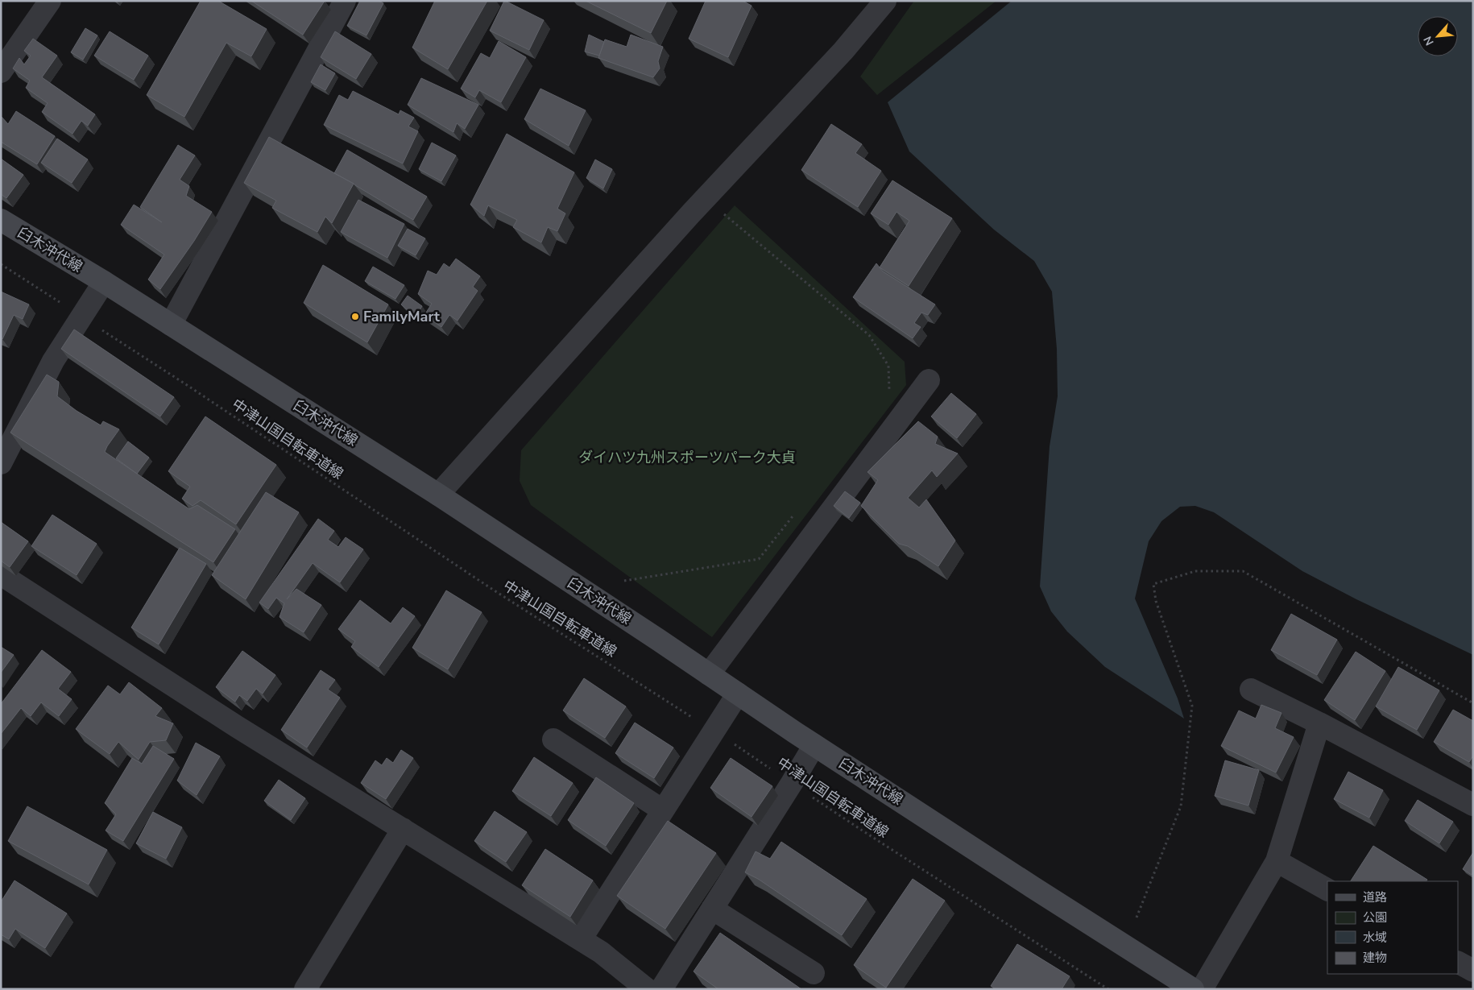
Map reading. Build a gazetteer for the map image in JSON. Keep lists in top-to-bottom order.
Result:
{
  "streets": {
    "main road": ["臼木沖代線"],
    "path": ["中津山国自転車道線"]
  },
  "parks": ["ダイハツ九州スポーツパーク大貞"],
  "places": ["FamilyMart"],
  "legend": [
    "道路",
    "公園",
    "水域",
    "建物"
  ],
  "north": "bottom left"
}
